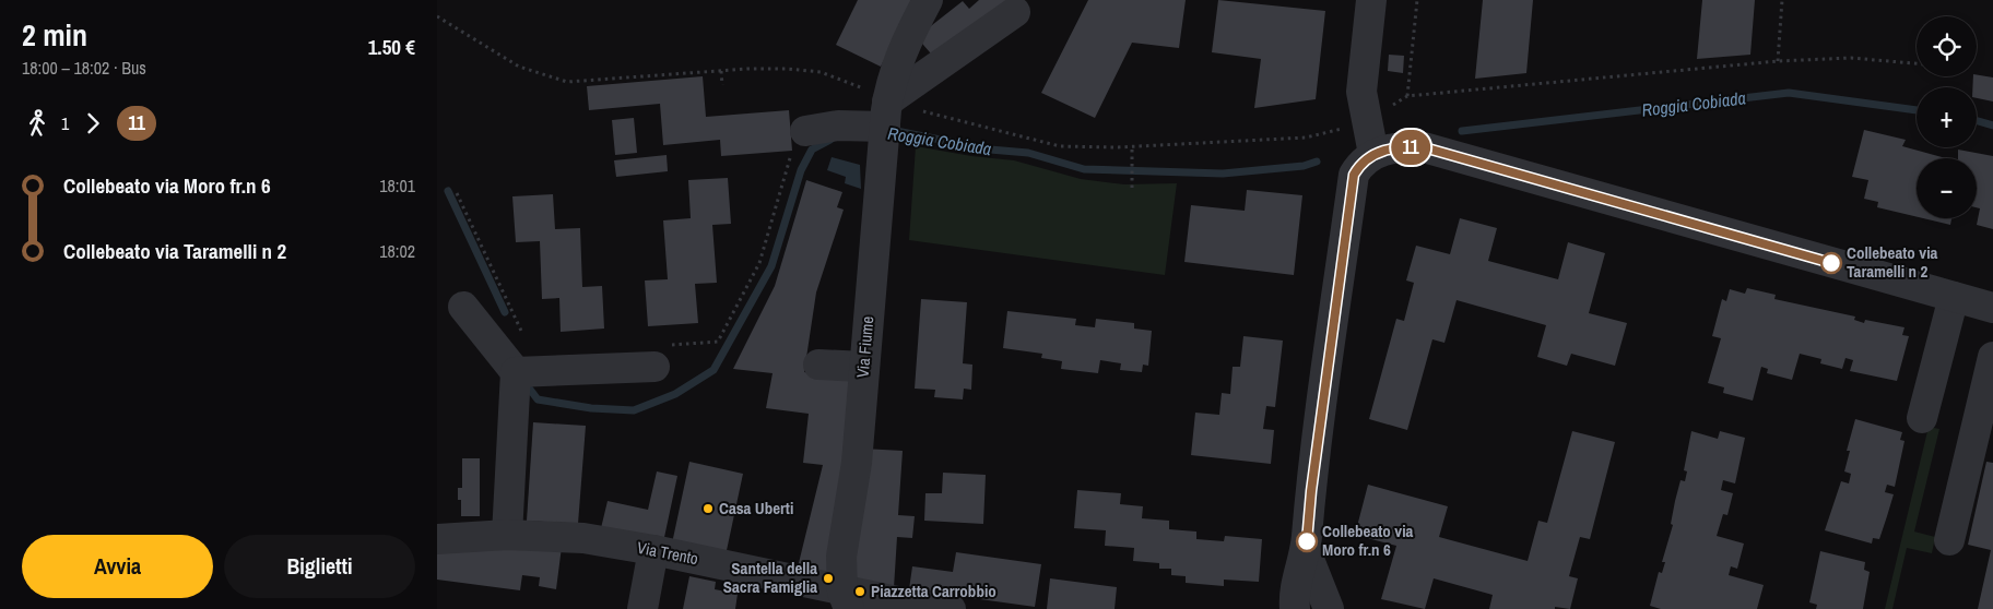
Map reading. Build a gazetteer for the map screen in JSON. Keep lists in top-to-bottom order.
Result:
{
  "streets": {
    "street": ["Via Fiume", "Via Trento"]
  },
  "crossings": [
    ["Via Fiume", "Via Trento"]
  ],
  "water": ["Roggia Cobiada"],
  "places": [
    "Collebeato via Taramelli n 2",
    "Casa Uberti",
    "Collebeato via Moro fr.n 6",
    "Santella della Sacra Famiglia",
    "Piazzetta Carrobbio"
  ],
  "lines": ["bus line 11"],
  "page": {
    "heading": ["2 min", "18:00 – 18:02 · Bus", "1.50 €"],
    "on_map": "11",
    "map_buttons": ["+", "−"],
    "legs": ["1", "11"],
    "list": [
      {
        "name": "Collebeato via Moro fr.n 6",
        "value": "18:01"
      },
      {
        "name": "Collebeato via Taramelli n 2",
        "value": "18:02"
      }
    ],
    "buttons": ["Avvia", "Biglietti"]
  }
}
